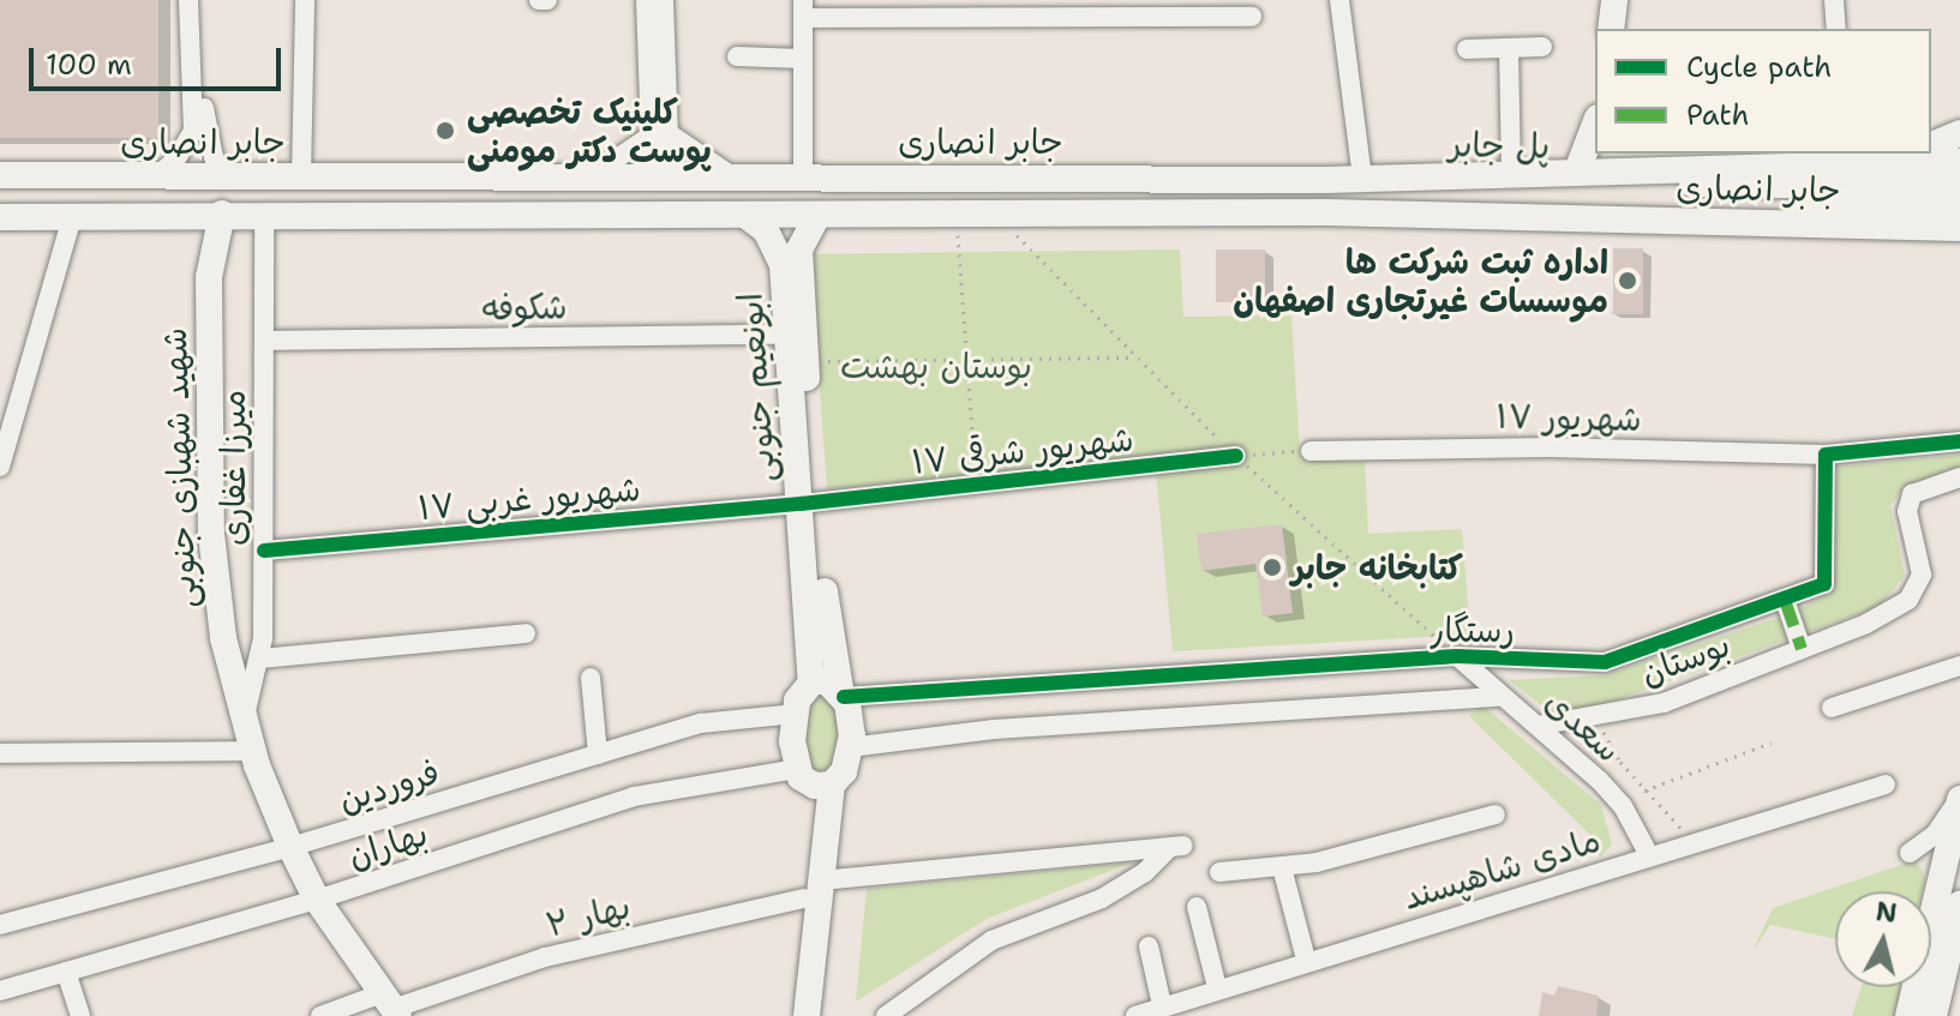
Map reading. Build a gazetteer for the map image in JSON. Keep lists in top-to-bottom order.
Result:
{
  "streets": {
    "main road": [
      "جابر انصاری",
      "پل جابر",
      "ابونعیم جنوبی",
      "شهید شهبازی جنوبی"
    ],
    "street": [
      "شکوفه",
      "۱۷ شهریور",
      "۱۷ شهریور شرقی",
      "میرزا غفاری",
      "۱۷ شهریور غربی",
      "رستگار",
      "بوستان",
      "سعدی",
      "فروردین",
      "بهاران",
      "مادی شاهپسند",
      "بهار ۲"
    ]
  },
  "crossings": [
    ["جابر انصاری", "پل جابر"],
    ["جابر انصاری", "ابونعیم جنوبی"],
    ["جابر انصاری", "شهید شهبازی جنوبی"],
    ["جابر انصاری", "میرزا غفاری"],
    ["شکوفه", "ابونعیم جنوبی"],
    ["شکوفه", "میرزا غفاری"],
    ["ابونعیم جنوبی", "۱۷ شهریور شرقی"],
    ["ابونعیم جنوبی", "۱۷ شهریور غربی"],
    ["ابونعیم جنوبی", "رستگار"],
    ["۱۷ شهریور", "رستگار"],
    ["۱۷ شهریور شرقی", "۱۷ شهریور غربی"],
    ["شهید شهبازی جنوبی", "میرزا غفاری"],
    ["شهید شهبازی جنوبی", "فروردین"],
    ["شهید شهبازی جنوبی", "بهاران"],
    ["شهید شهبازی جنوبی", "بهار ۲"],
    ["میرزا غفاری", "۱۷ شهریور غربی"],
    ["رستگار", "سعدی"],
    ["بوستان", "سعدی"],
    ["سعدی", "مادی شاهپسند"]
  ],
  "parks": ["بوستان بهشت"],
  "places": ["کلینیک تخصصی پوست دکتر مومنی", "اداره ثبت شرکت ها موسسات غیرتجاری اصفهان", "کتابخانه جابر"],
  "legend": ["Cycle path", "Path"],
  "scale_bar": "100 m",
  "north": "top"
}
